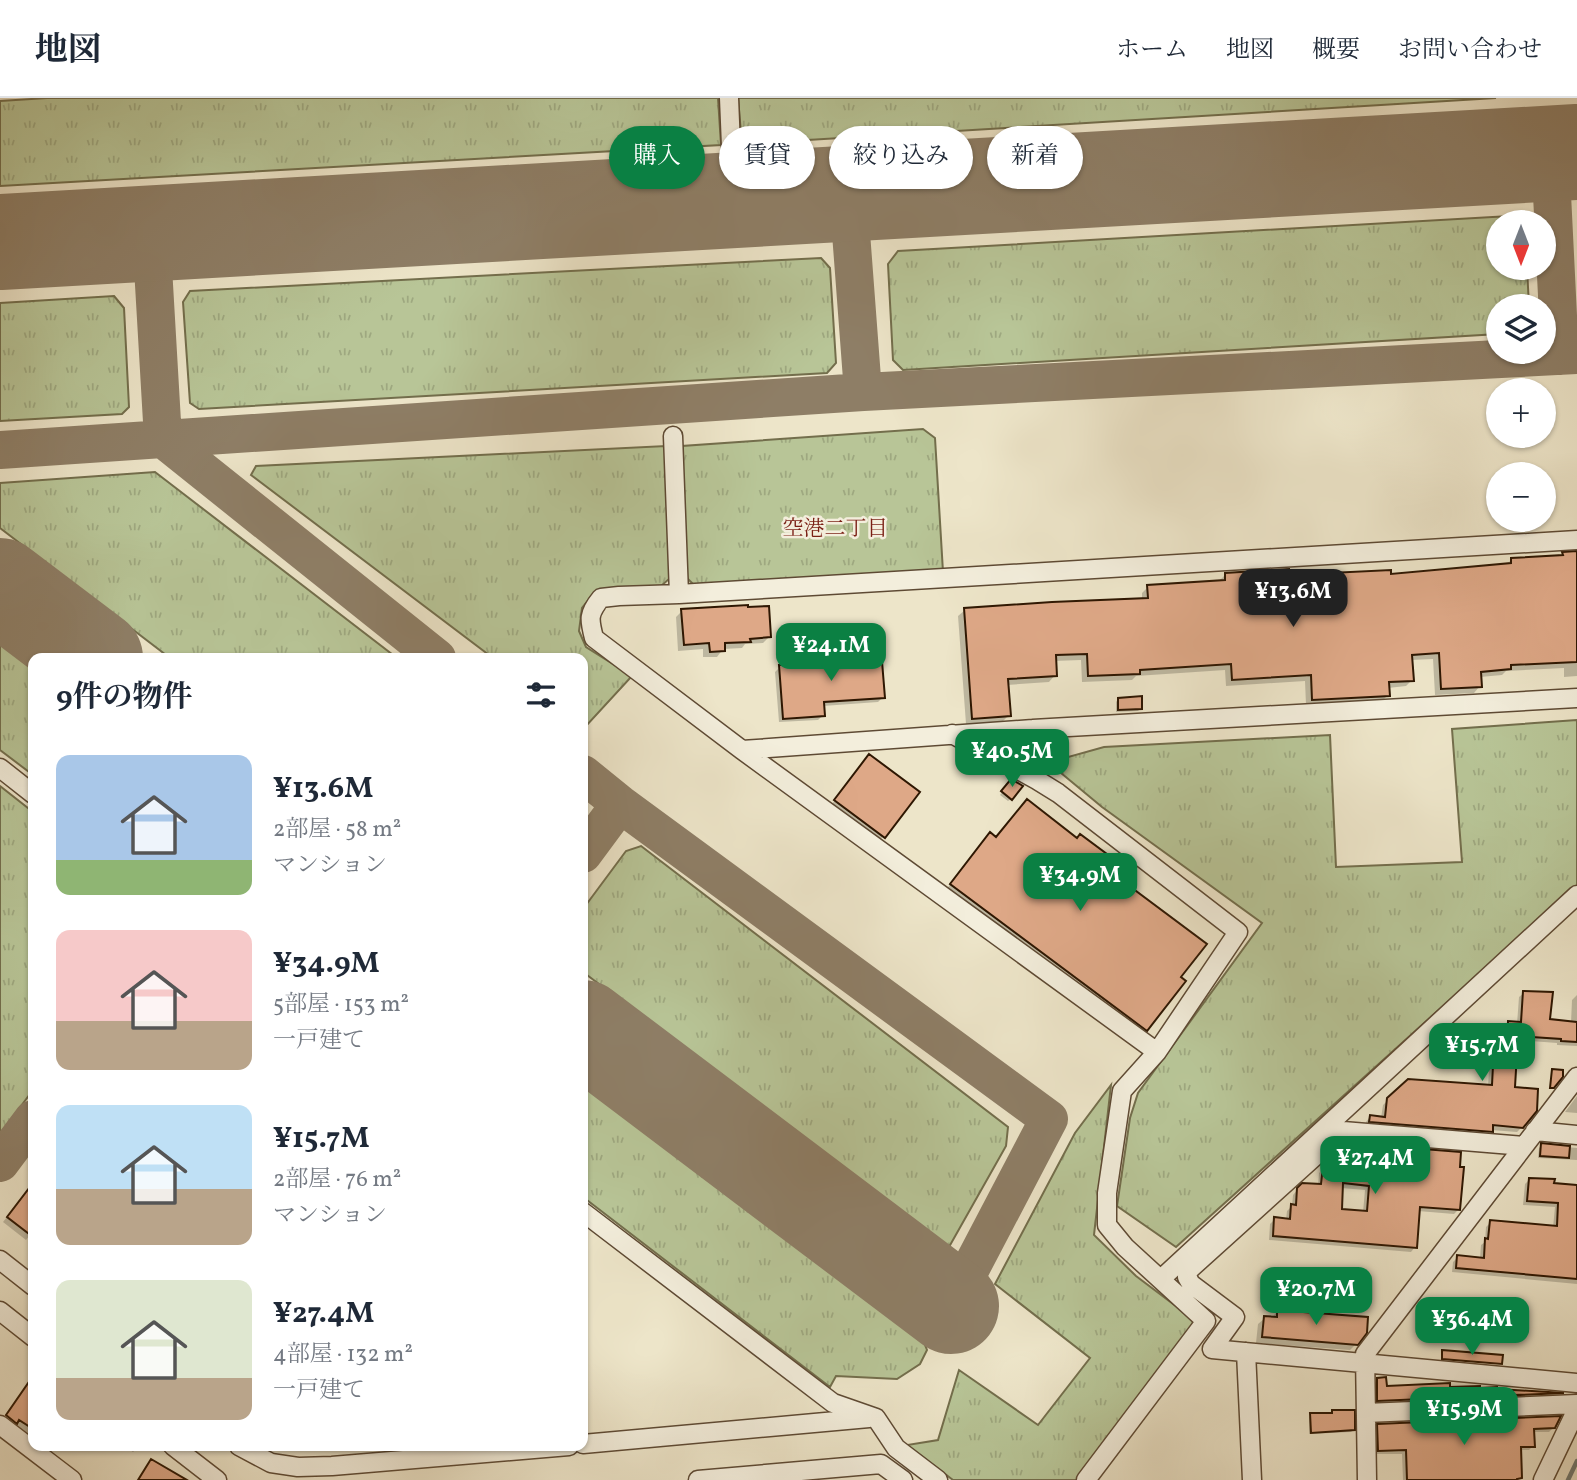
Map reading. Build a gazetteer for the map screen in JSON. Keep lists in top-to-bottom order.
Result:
{
  "districts": ["空港二丁目"],
  "north": "bottom",
  "page": {
    "header": "地図",
    "nav": [
      "ホーム",
      "地図",
      "概要",
      "お問い合わせ"
    ],
    "chip": [
      "購入",
      "賃貸",
      "絞り込み",
      "新着"
    ],
    "map_buttons": ["+", "−"],
    "price": [
      "¥13.6M",
      "¥24.1M",
      "¥40.5M",
      "¥34.9M",
      "¥15.7M",
      "¥27.4M",
      "¥20.7M",
      "¥36.4M",
      "¥15.9M"
    ],
    "heading": "9件の物件",
    "list": [
      {
        "name": "¥13.6M",
        "note": "2部屋 · 58 m² · マンション"
      },
      {
        "name": "¥34.9M",
        "note": "5部屋 · 153 m² · 一戸建て"
      },
      {
        "name": "¥15.7M",
        "note": "2部屋 · 76 m² · マンション"
      },
      {
        "name": "¥27.4M",
        "note": "4部屋 · 132 m² · 一戸建て"
      }
    ]
  }
}
